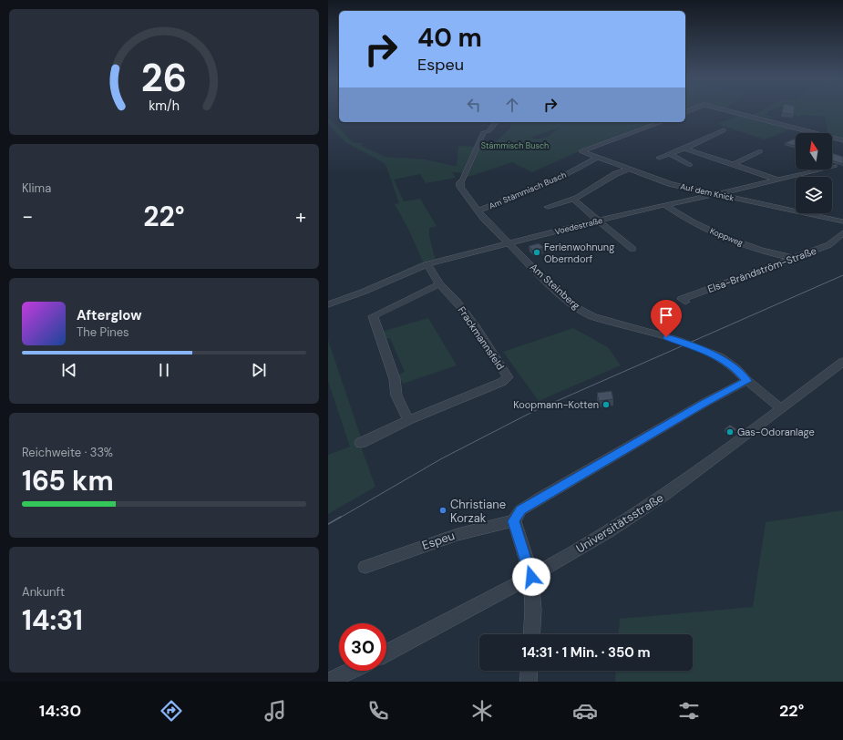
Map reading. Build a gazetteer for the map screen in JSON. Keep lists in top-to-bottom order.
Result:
{
  "streets": {
    "street": [
      "Am Stämmisch Busch",
      "Auf dem Knick",
      "Voedestraße",
      "Koppweg",
      "Elsa-Brändström-Straße",
      "Am Steinberg",
      "Frackmannsfeld",
      "Universitätsstraße",
      "Espeu"
    ]
  },
  "crossings": [
    ["Am Stämmisch Busch", "Auf dem Knick"],
    ["Am Stämmisch Busch", "Am Steinberg"],
    ["Auf dem Knick", "Voedestraße"],
    ["Voedestraße", "Koppweg"],
    ["Voedestraße", "Am Steinberg"],
    ["Voedestraße", "Frackmannsfeld"],
    ["Koppweg", "Elsa-Brändström-Straße"],
    ["Am Steinberg", "Universitätsstraße"]
  ],
  "parks": ["Stämmisch Busch"],
  "places": [
    "Ferienwohnung Oberndorf",
    "Koopmann-Kotten",
    "Gas-Odoranlage",
    "Christiane Korzak"
  ],
  "north": "top",
  "page": {
    "turn": ["40 m", "Espeu"],
    "tile": [
      "Klima",
      ["Reichweite · 33%", "165 km"],
      ["Ankunft", "14:31"]
    ],
    "heat": ["−", "22°", "+"],
    "song": ["Afterglow", "The Pines"],
    "limit": "30",
    "trip": "14:31 · 1 Min. · 350 m",
    "tabs": ["14:30", "22°"],
    "gauge": ["26", "km/h"]
  }
}
